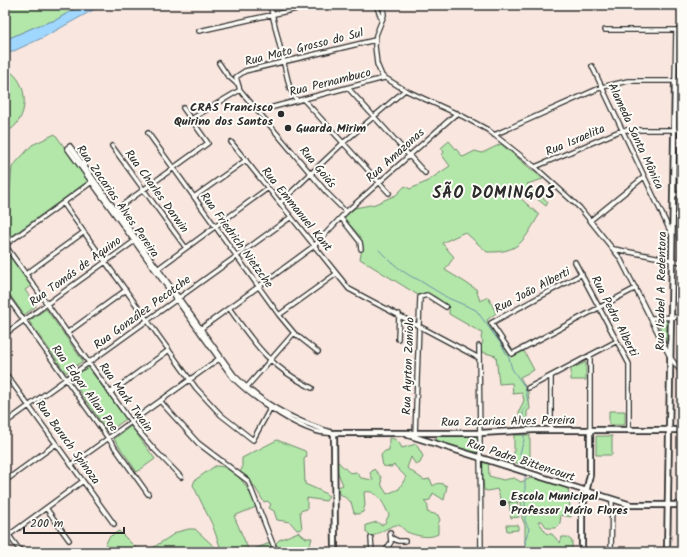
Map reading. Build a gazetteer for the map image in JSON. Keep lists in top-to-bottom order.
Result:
{
  "streets": {
    "main road": ["Rua Zacarias Alves Pereira", "Rua Izabel A Redentora", "Rua Padre Bittencourt"],
    "street": [
      "Rua Mato Grosso do Sul",
      "Rua Pernambuco",
      "Alameda Santa Mônica",
      "Rua Israelita",
      "Rua Amazonas",
      "Rua Goiás",
      "Rua Charles Darwin",
      "Rua Emmanuel Kant",
      "Rua Friedrich Nietzche",
      "Rua Tomás de Aquino",
      "Rua João Alberti",
      "Rua González Pecotche",
      "Rua Pedro Alberti",
      "Rua Ayrton Zaniolo",
      "Rua Edgar Allan Poe",
      "Rua Mark Twain",
      "Rua Baruch Spinoza"
    ]
  },
  "crossings": [
    ["Rua Mato Grosso do Sul", "Rua Goiás"],
    ["Rua Pernambuco", "Rua Goiás"],
    ["Alameda Santa Mônica", "Rua Israelita"],
    ["Alameda Santa Mônica", "Rua Izabel A Redentora"],
    ["Rua Amazonas", "Rua Goiás"],
    ["Rua Amazonas", "Rua Zacarias Alves Pereira"],
    ["Rua Amazonas", "Rua Emmanuel Kant"],
    ["Rua Amazonas", "Rua Friedrich Nietzche"],
    ["Rua Zacarias Alves Pereira", "Rua Tomás de Aquino"],
    ["Rua Zacarias Alves Pereira", "Rua Izabel A Redentora"],
    ["Rua Zacarias Alves Pereira", "Rua González Pecotche"],
    ["Rua Zacarias Alves Pereira", "Rua Pedro Alberti"],
    ["Rua Zacarias Alves Pereira", "Rua Ayrton Zaniolo"],
    ["Rua Zacarias Alves Pereira", "Rua Padre Bittencourt"],
    ["Rua Emmanuel Kant", "Rua González Pecotche"],
    ["Rua Friedrich Nietzche", "Rua González Pecotche"],
    ["Rua Tomás de Aquino", "Rua Edgar Allan Poe"],
    ["Rua Tomás de Aquino", "Rua Mark Twain"],
    ["Rua João Alberti", "Rua Pedro Alberti"],
    ["Rua Izabel A Redentora", "Rua Padre Bittencourt"],
    ["Rua González Pecotche", "Rua Edgar Allan Poe"],
    ["Rua González Pecotche", "Rua Mark Twain"],
    ["Rua González Pecotche", "Rua Baruch Spinoza"],
    ["Rua Ayrton Zaniolo", "Rua Padre Bittencourt"]
  ],
  "districts": ["SÃO DOMINGOS"],
  "places": ["CRAS Francisco Quirino dos Santos", "Guarda Mirim", "Escola Municipal Professor Mário Flores"],
  "scale_bar": "200 m"
}
